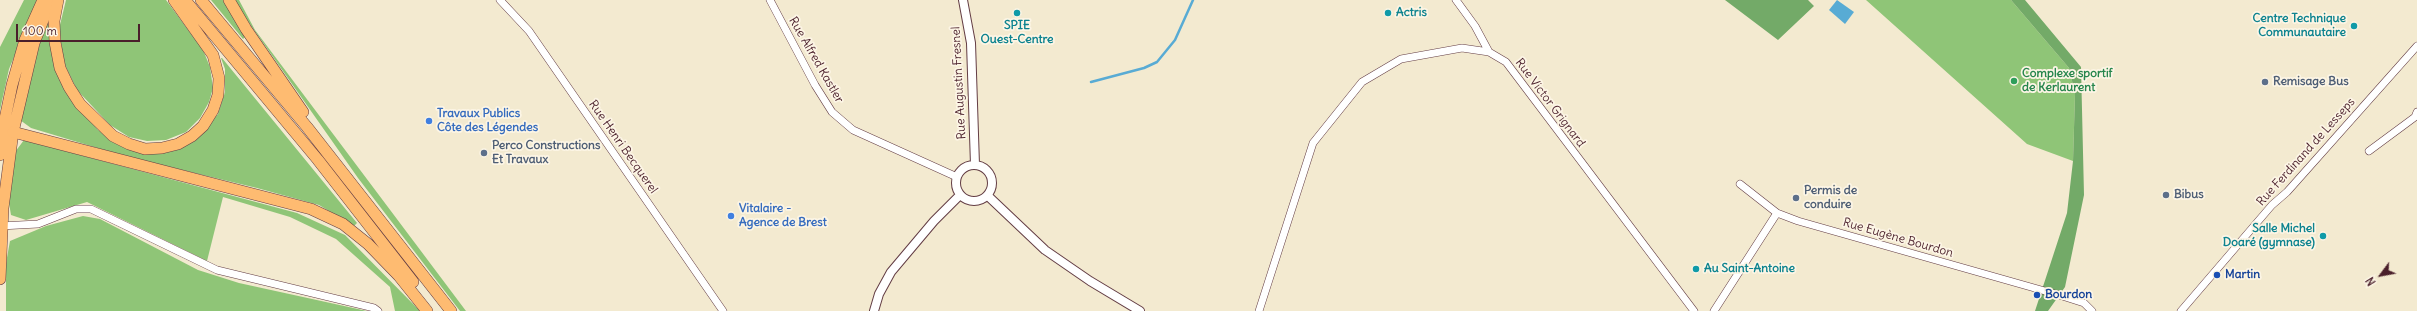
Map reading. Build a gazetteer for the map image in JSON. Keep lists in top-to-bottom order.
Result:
{
  "streets": {
    "street": [
      "Rue Alfred Kastler",
      "Rue Augustin Fresnel",
      "Rue Victor Grignard",
      "Rue Henri Becquerel",
      "Rue Ferdinand de Lesseps",
      "Rue Eugène Bourdon"
    ]
  },
  "crossings": [
    ["Rue Alfred Kastler", "Rue Augustin Fresnel"]
  ],
  "places": [
    "SPIE Ouest-Centre",
    "Actris",
    "Centre Technique Communautaire",
    "Complexe sportif de Kerlaurent",
    "Remisage Bus",
    "Travaux Publics Côte des Légendes",
    "Perco Constructions Et Travaux",
    "Bibus",
    "Permis de conduire",
    "Vitalaire - Agence de Brest",
    "Salle Michel Doaré (gymnase)",
    "Au Saint-Antoine",
    "Martin",
    "Bourdon"
  ],
  "scale_bar": "100 m",
  "north": "bottom left"
}
